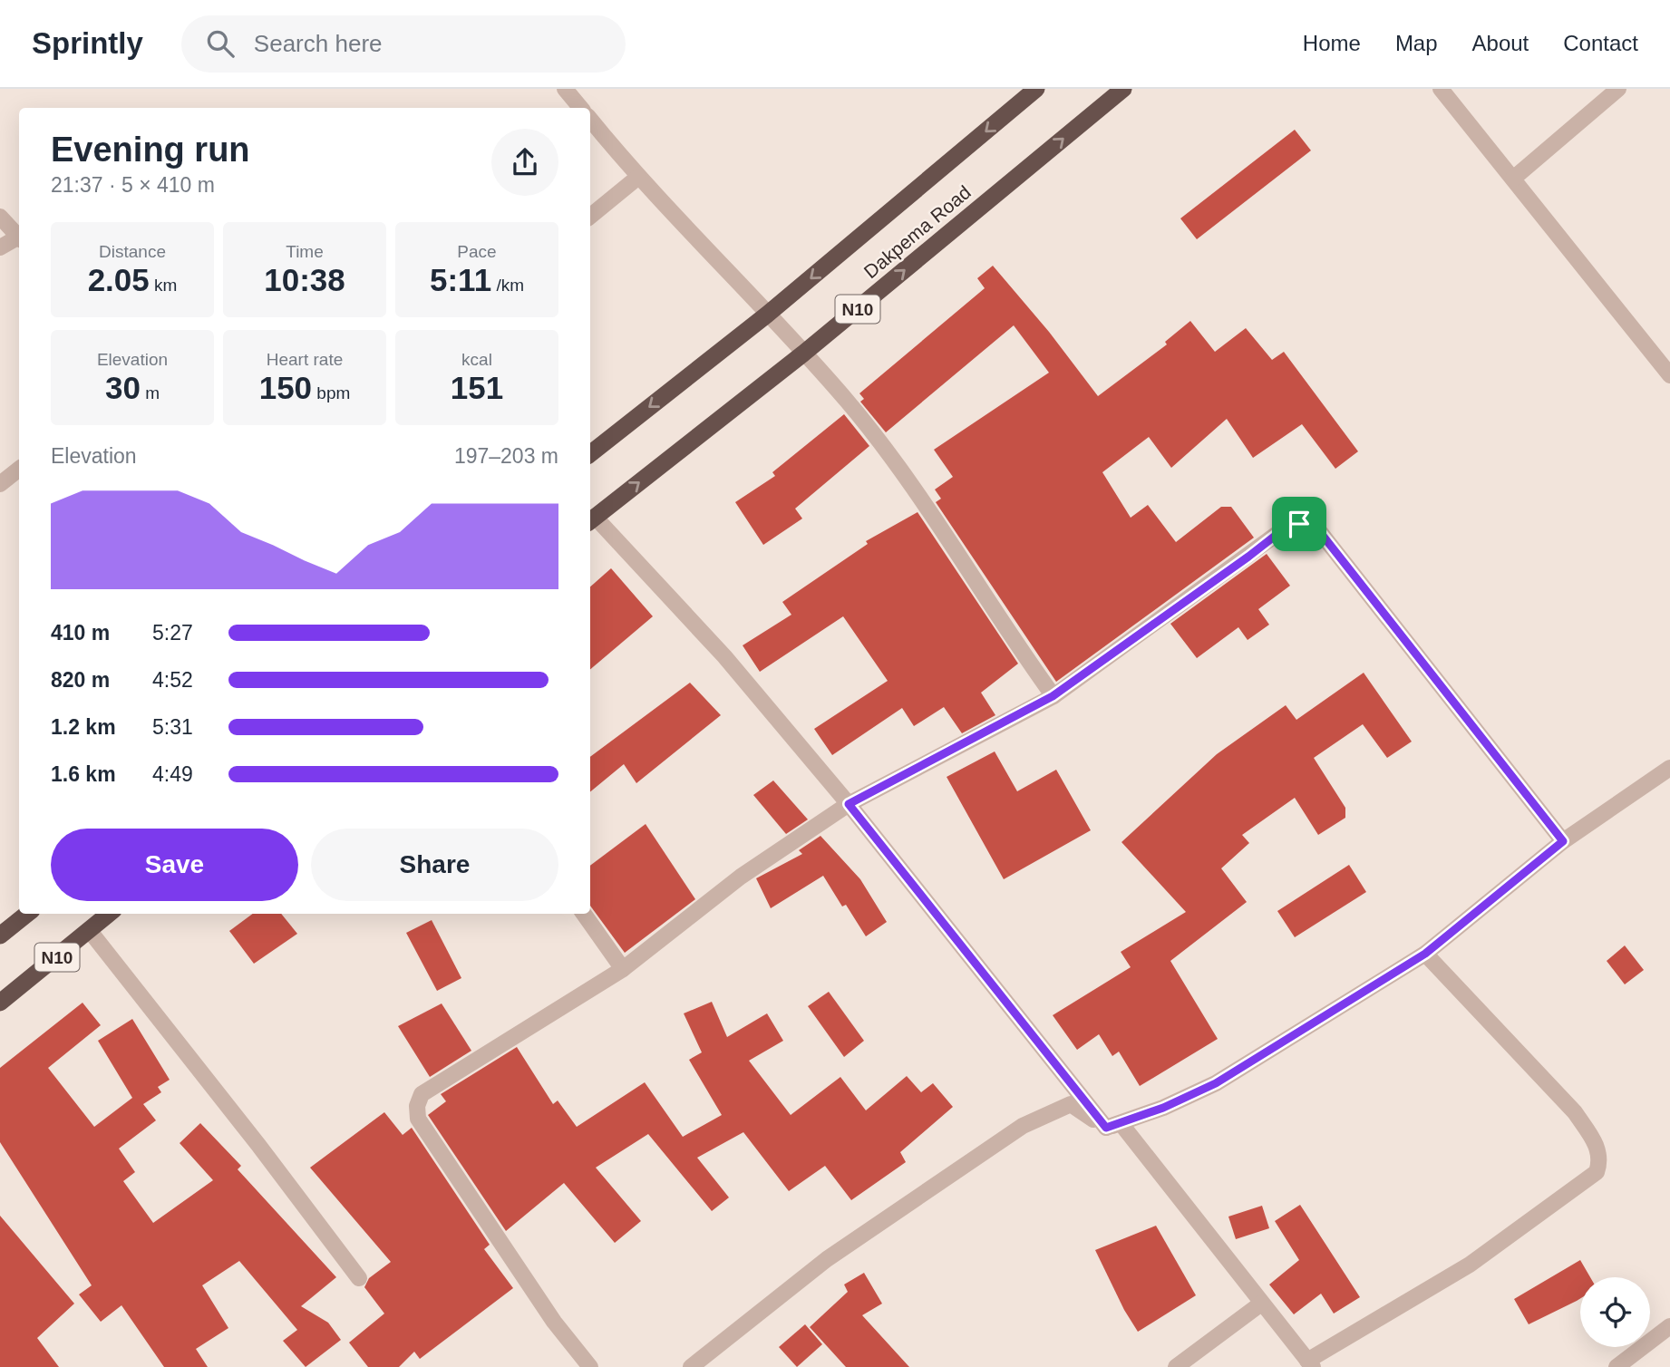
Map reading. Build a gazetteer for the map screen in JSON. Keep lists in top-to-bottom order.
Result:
{
  "streets": {
    "highway": ["Dakpema Road", "N10"]
  },
  "page": {
    "header": "Sprintly",
    "search": "Search here",
    "nav": [
      "Home",
      "Map",
      "About",
      "Contact"
    ],
    "heading": ["Evening run", "21:37 · 5 × 410 m"],
    "stats": [
      ["Distance", "2.05 km"],
      ["Time", "10:38"],
      ["Pace", "5:11 /km"],
      ["Elevation", "30 m"],
      ["Heart rate", "150 bpm"],
      ["kcal", "151"]
    ],
    "chart": ["Elevation", "197–203 m"],
    "list": [
      {
        "name": "410 m",
        "note": "5:27"
      },
      {
        "name": "820 m",
        "note": "4:52"
      },
      {
        "name": "1.2 km",
        "note": "5:31"
      },
      {
        "name": "1.6 km",
        "note": "4:49"
      }
    ],
    "buttons": ["Save", "Share"]
  }
}
